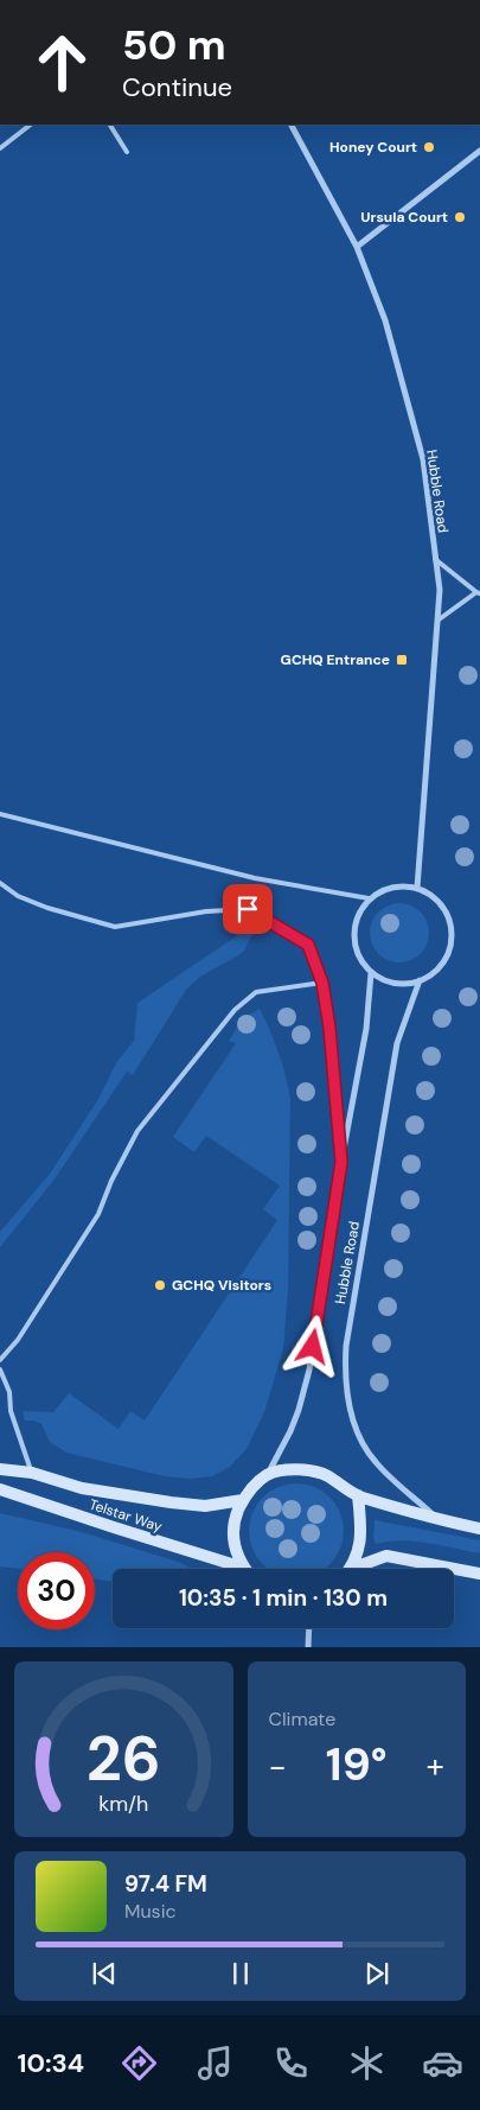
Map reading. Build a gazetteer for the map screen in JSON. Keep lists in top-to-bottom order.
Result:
{
  "streets": {
    "street": ["Hubble Road", "Telstar Way"]
  },
  "places": {
    "other": ["Honey Court", "Ursula Court", "GCHQ Visitors"],
    "transit": ["GCHQ Entrance"]
  },
  "page": {
    "turn": ["50 m", "Continue"],
    "limit": "30",
    "trip": "10:35 · 1 min · 130 m",
    "tile": "Climate",
    "heat": ["−", "19°", "+"],
    "song": ["97.4 FM", "Music"],
    "tabs": "10:34",
    "gauge": ["26", "km/h"]
  }
}
